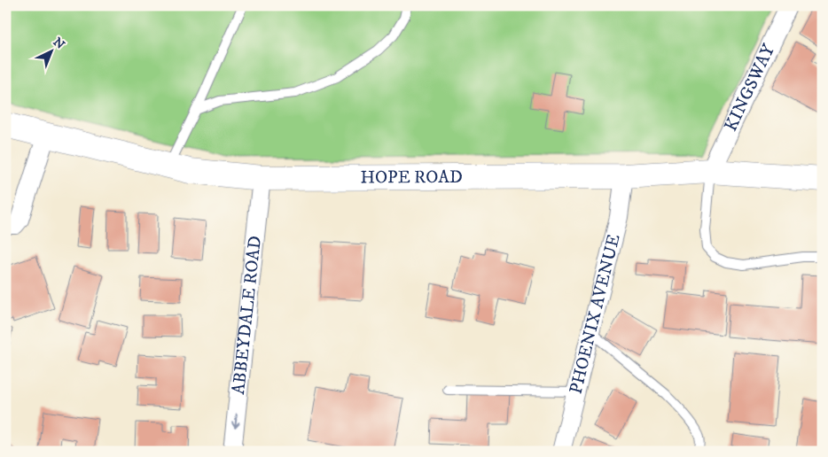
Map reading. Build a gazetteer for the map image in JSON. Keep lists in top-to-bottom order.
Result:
{
  "streets": {
    "main road": ["HOPE ROAD"],
    "street": ["KINGSWAY", "ABBEYDALE ROAD", "PHOENIX AVENUE"]
  },
  "crossings": [
    ["KINGSWAY", "HOPE ROAD"],
    ["HOPE ROAD", "ABBEYDALE ROAD"],
    ["HOPE ROAD", "PHOENIX AVENUE"]
  ],
  "one_way": ["ABBEYDALE ROAD"],
  "north": "top right"
}
